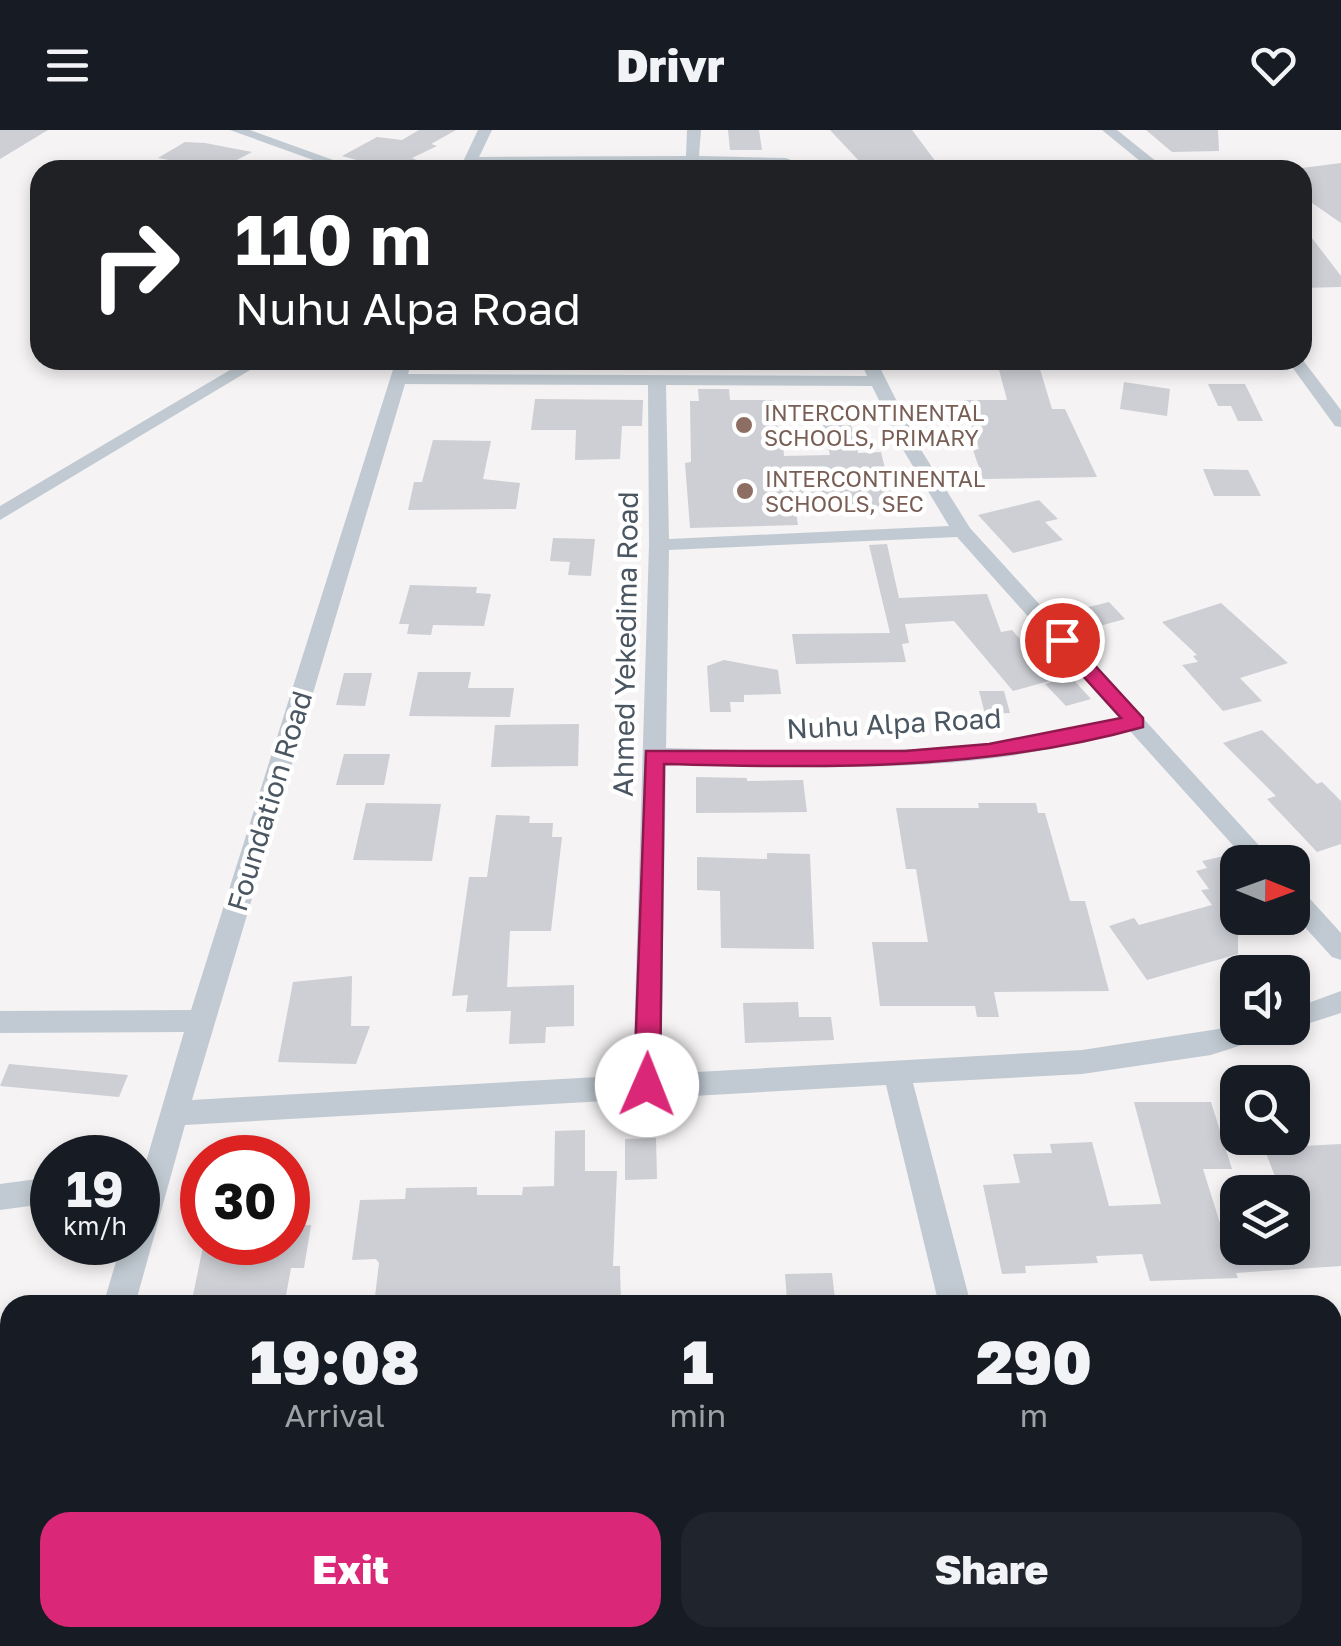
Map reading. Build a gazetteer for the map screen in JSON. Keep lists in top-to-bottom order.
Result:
{
  "streets": {
    "street": ["Ahmed Yekedima Road", "Nuhu Alpa Road", "Foundation Road"]
  },
  "crossings": [
    ["Ahmed Yekedima Road", "Nuhu Alpa Road"]
  ],
  "places": ["INTERCONTINENTAL SCHOOLS, PRIMARY", "INTERCONTINENTAL SCHOOLS, SEC"],
  "north": "right",
  "page": {
    "header": "Drivr",
    "turn": ["110 m", "Nuhu Alpa Road"],
    "speed": "19 km/h",
    "limit": "30",
    "eta": [
      "19:08",
      "Arrival",
      "1",
      "min",
      "290",
      "m"
    ],
    "buttons": ["Exit", "Share"]
  }
}
